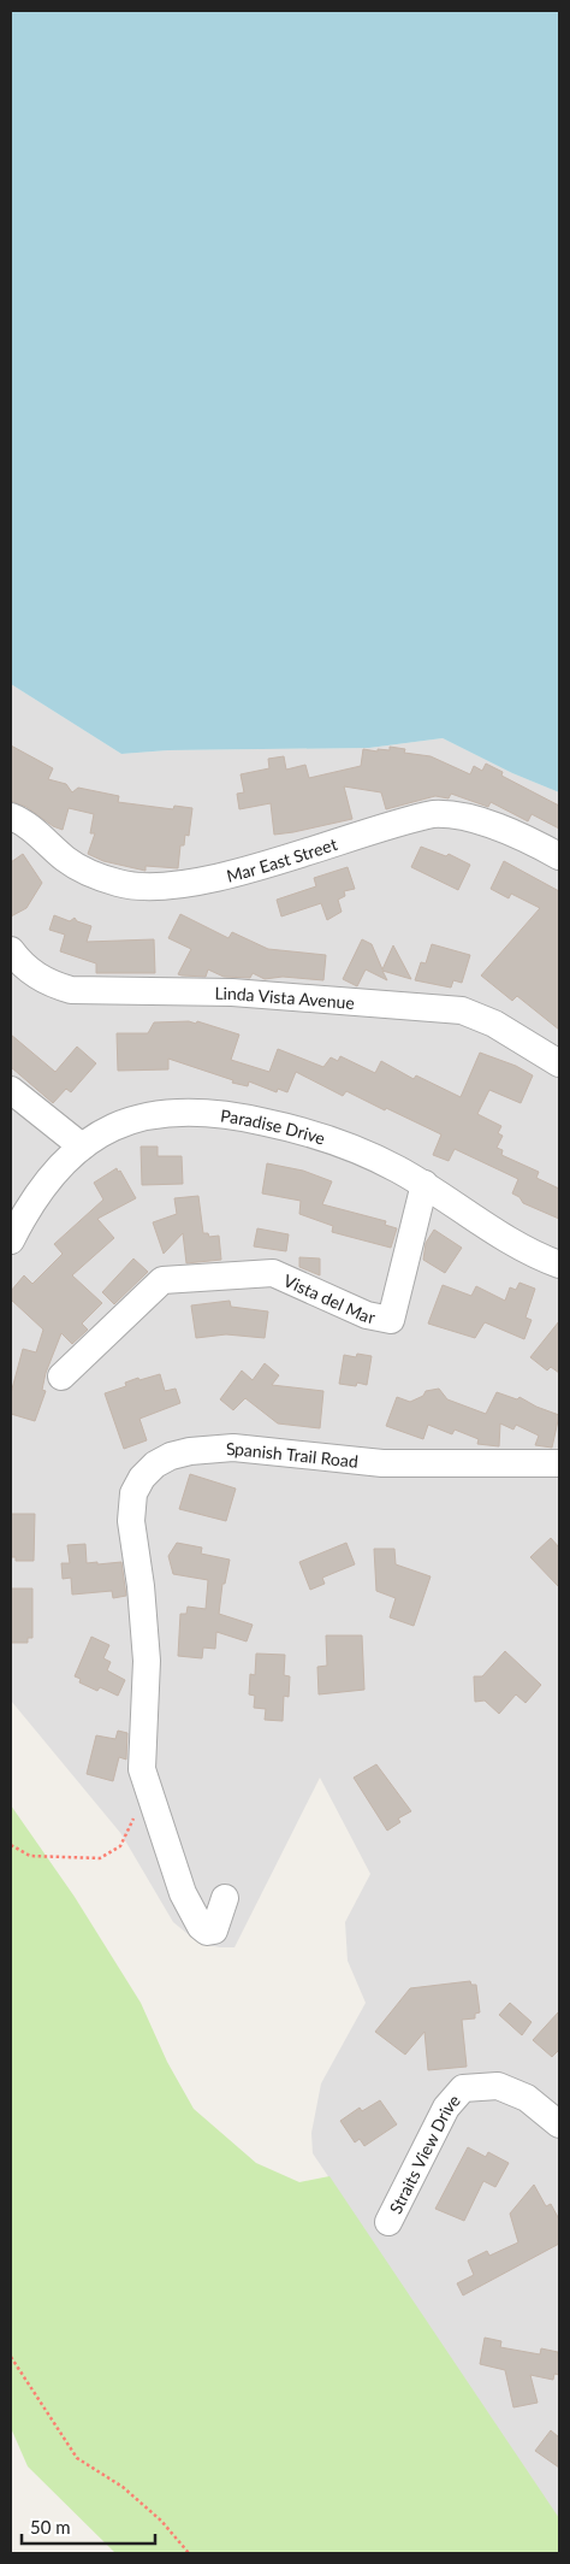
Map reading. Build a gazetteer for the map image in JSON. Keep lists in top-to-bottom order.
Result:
{
  "streets": {
    "street": [
      "Mar East Street",
      "Linda Vista Avenue",
      "Paradise Drive",
      "Vista del Mar",
      "Spanish Trail Road",
      "Straits View Drive"
    ]
  },
  "crossings": [
    ["Paradise Drive", "Vista del Mar"]
  ],
  "scale_bar": "50 m"
}
